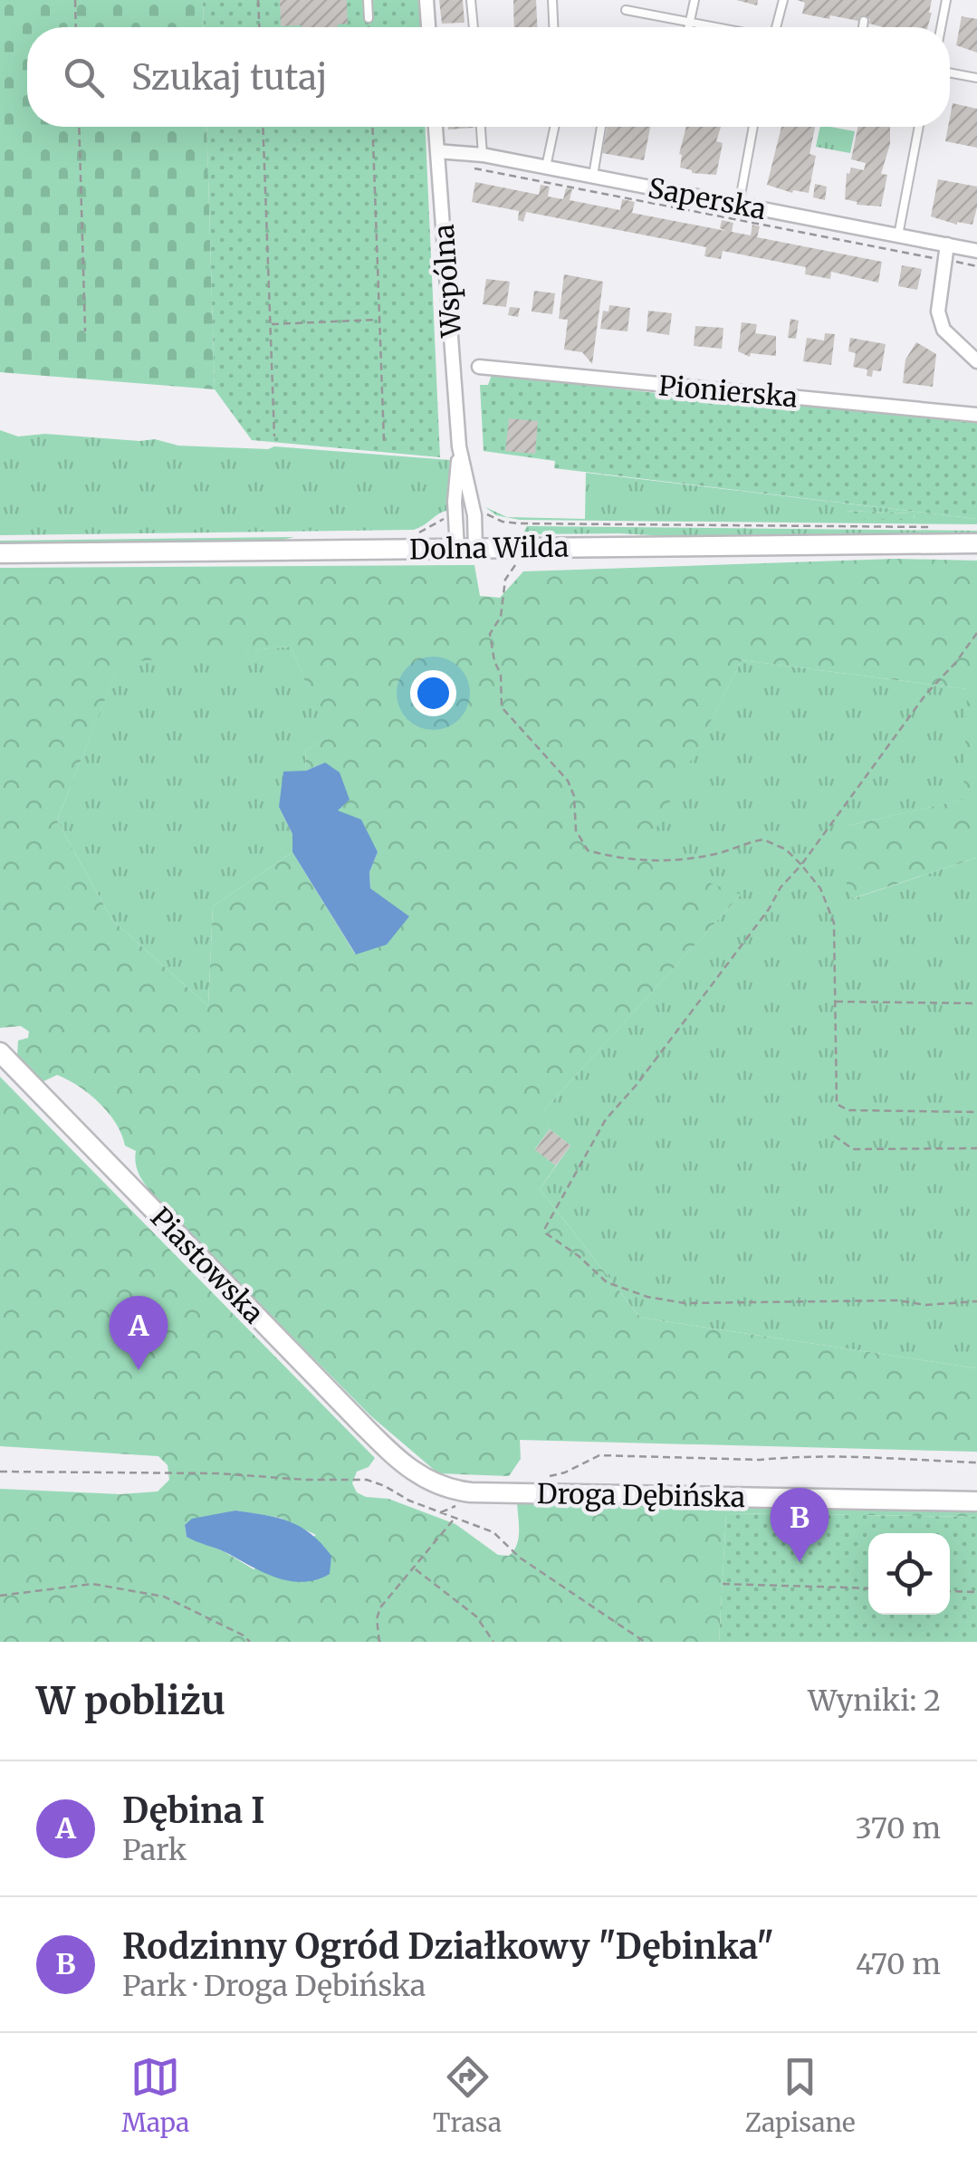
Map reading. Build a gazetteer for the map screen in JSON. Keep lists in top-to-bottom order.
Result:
{
  "streets": {
    "street": [
      "Saperska",
      "Wspólna",
      "Pionierska",
      "Dolna Wilda",
      "Piastowska",
      "Droga Dębińska"
    ]
  },
  "crossings": [
    ["Saperska", "Wspólna"],
    ["Wspólna", "Dolna Wilda"],
    ["Piastowska", "Droga Dębińska"]
  ],
  "page": {
    "search": "Szukaj tutaj",
    "pins": ["A", "B"],
    "heading": ["W pobliżu", "Wyniki: 2"],
    "list": [
      {
        "mark": "A",
        "name": "Dębina I",
        "note": "Park",
        "value": "370 m"
      },
      {
        "mark": "B",
        "name": "Rodzinny Ogród Działkowy \"Dębinka\"",
        "note": "Park · Droga Dębińska",
        "value": "470 m"
      }
    ],
    "nav": ["Mapa", "Trasa", "Zapisane"]
  }
}
